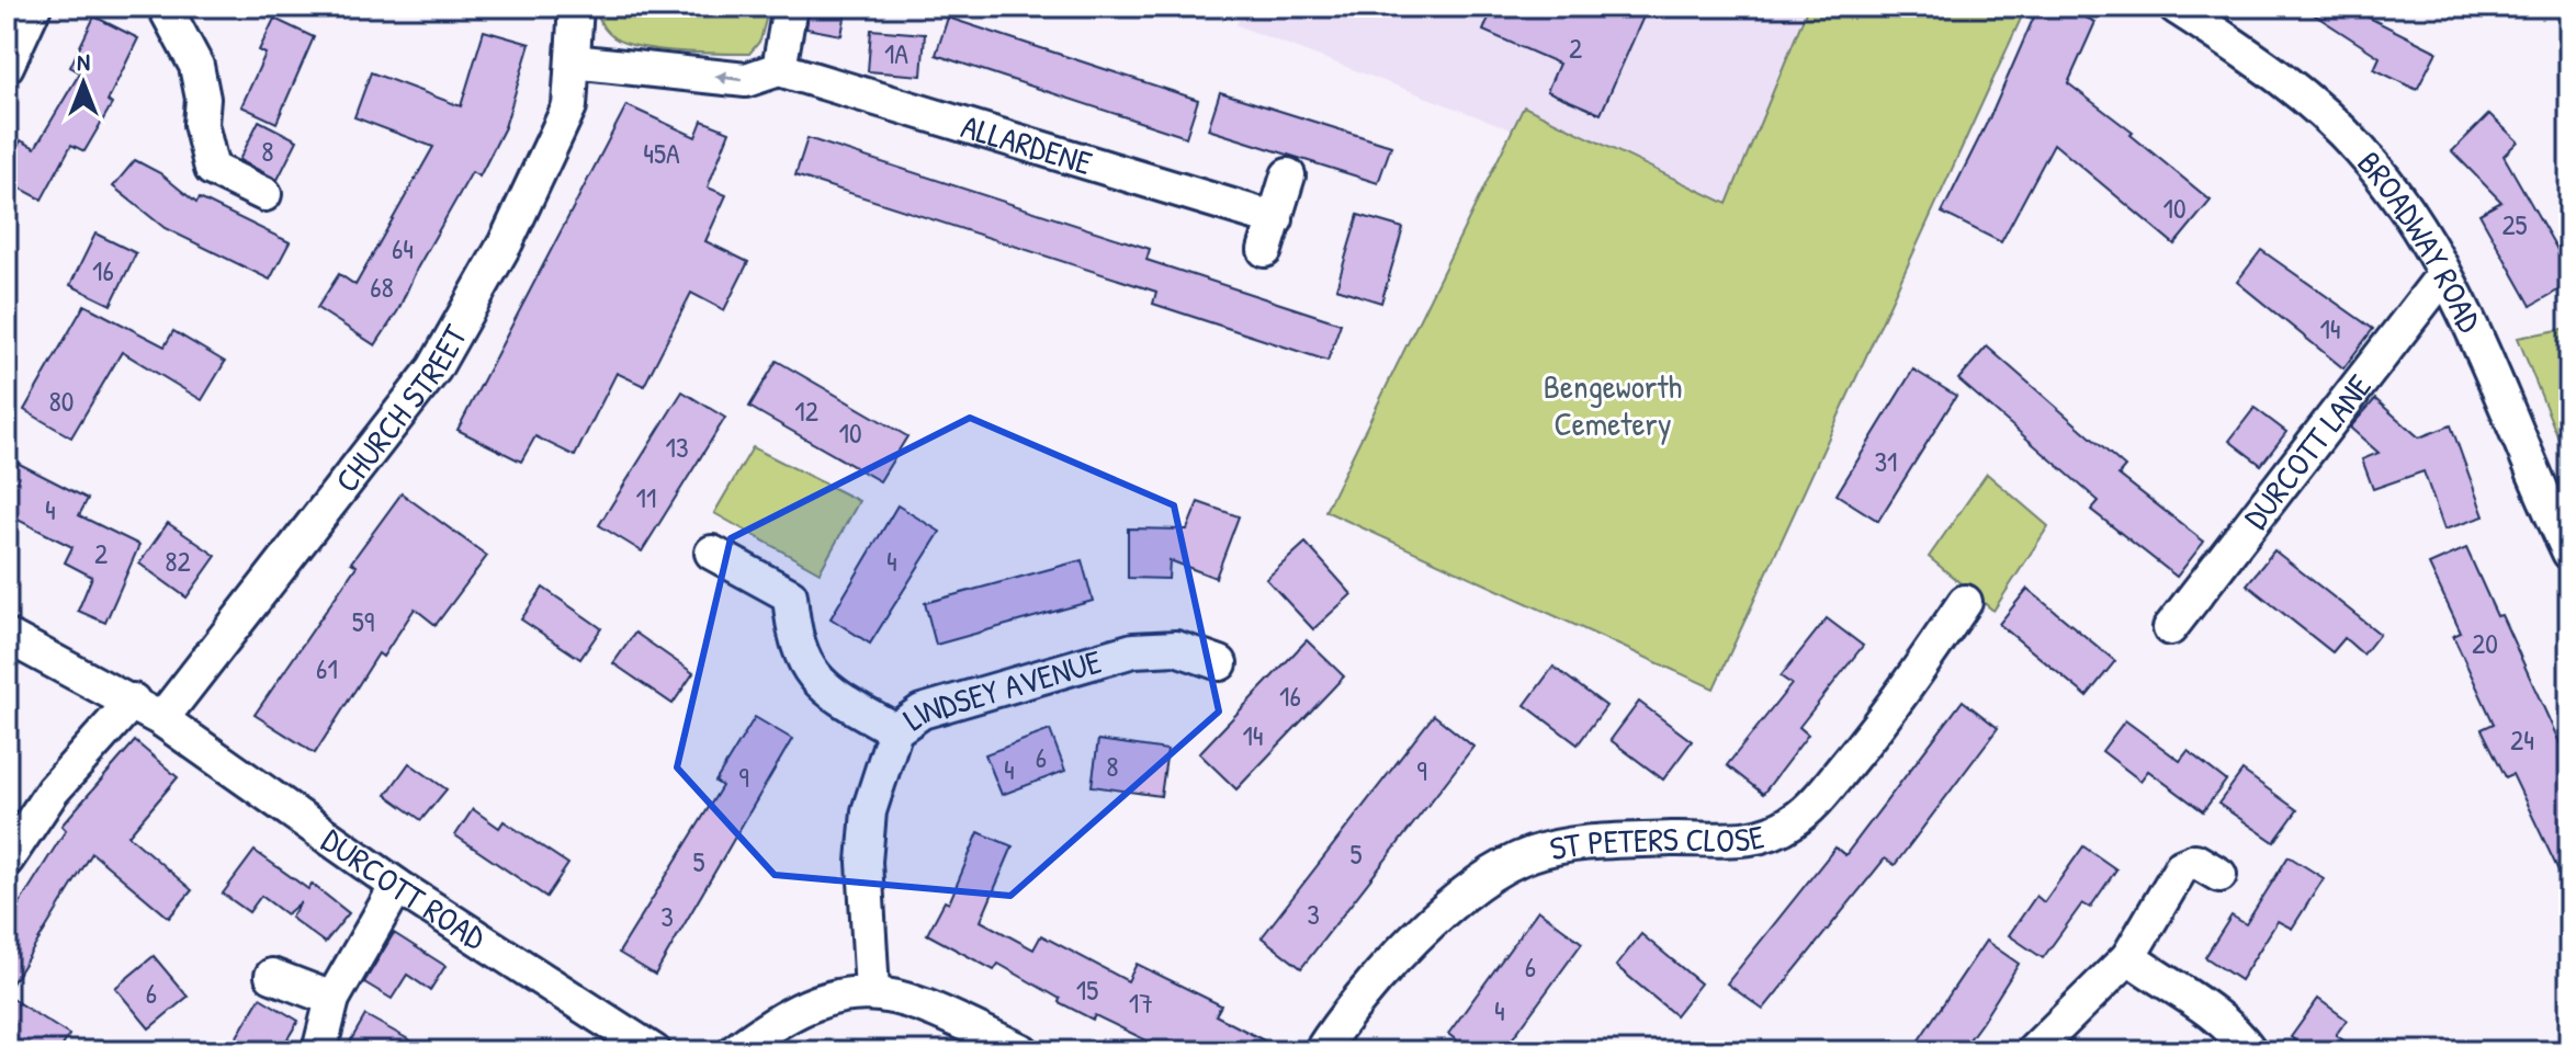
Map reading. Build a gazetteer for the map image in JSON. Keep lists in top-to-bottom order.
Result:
{
  "streets": {
    "street": [
      "ALLARDENE",
      "BROADWAY ROAD",
      "CHURCH STREET",
      "DURCOTT LANE",
      "LINDSEY AVENUE",
      "ST PETERS CLOSE",
      "DURCOTT ROAD"
    ]
  },
  "crossings": [
    ["BROADWAY ROAD", "DURCOTT LANE"],
    ["CHURCH STREET", "DURCOTT ROAD"]
  ],
  "parks": ["Bengeworth Cemetery"],
  "house_numbers": [
    "2",
    "1A",
    "8",
    "45A",
    "10",
    "25",
    "64",
    "16",
    "68",
    "14",
    "80",
    "12",
    "10",
    "13",
    "31",
    "11",
    "4",
    "2",
    "82",
    "4",
    "59",
    "20",
    "61",
    "16",
    "14",
    "24",
    "6",
    "8",
    "4",
    "9",
    "9",
    "5",
    "5",
    "3",
    "3",
    "6",
    "15",
    "6",
    "17",
    "4"
  ],
  "north": "top"
}
